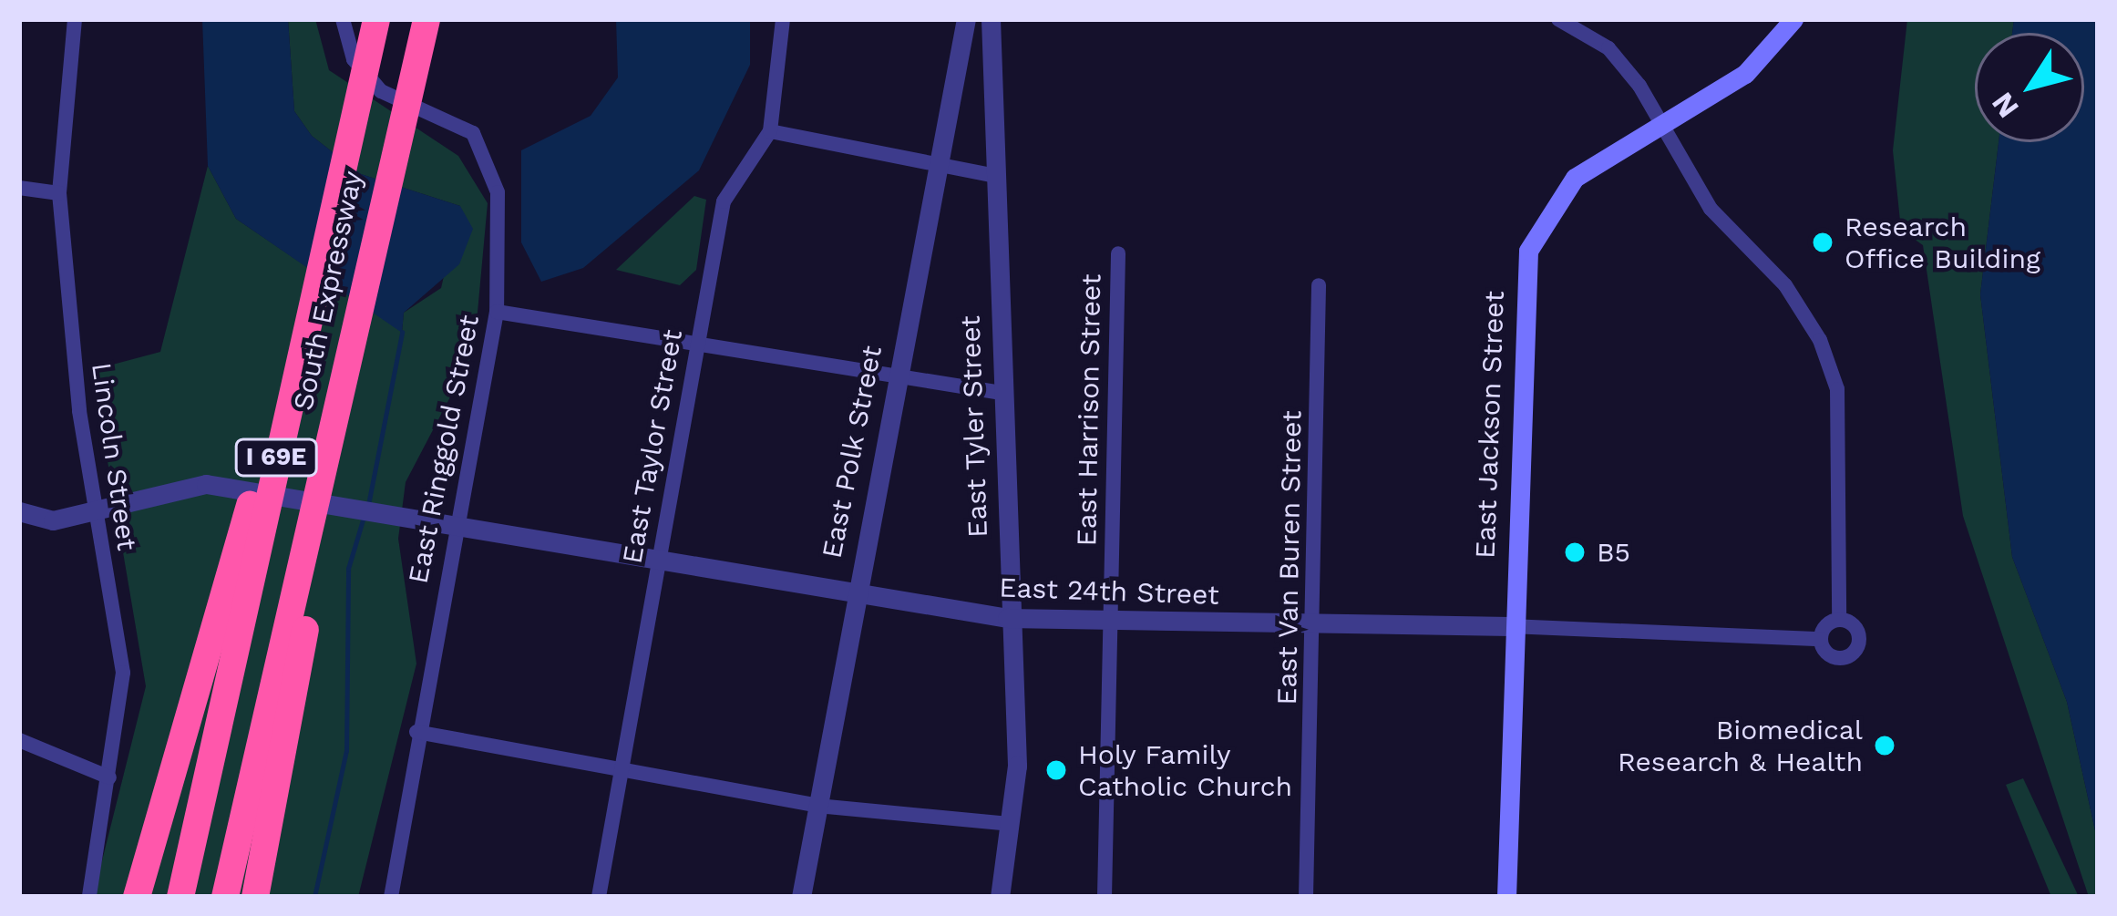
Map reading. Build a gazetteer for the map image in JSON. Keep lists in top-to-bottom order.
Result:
{
  "streets": {
    "highway": ["South Expressway", "I 69E"],
    "main road": ["East Jackson Street"],
    "street": [
      "East Harrison Street",
      "East Tyler Street",
      "East Taylor Street",
      "East Ringgold Street",
      "East Polk Street",
      "Lincoln Street",
      "East Van Buren Street",
      "East 24th Street"
    ]
  },
  "crossings": [
    ["East Harrison Street", "East 24th Street"],
    ["East Jackson Street", "East 24th Street"],
    ["East Tyler Street", "East 24th Street"],
    ["East Taylor Street", "East 24th Street"],
    ["East Ringgold Street", "East 24th Street"],
    ["East Polk Street", "East 24th Street"],
    ["Lincoln Street", "East 24th Street"],
    ["East Van Buren Street", "East 24th Street"]
  ],
  "places": [
    "Research Office Building",
    "B5",
    "Biomedical Research & Health",
    "Holy Family Catholic Church"
  ],
  "north": "bottom left"
}
